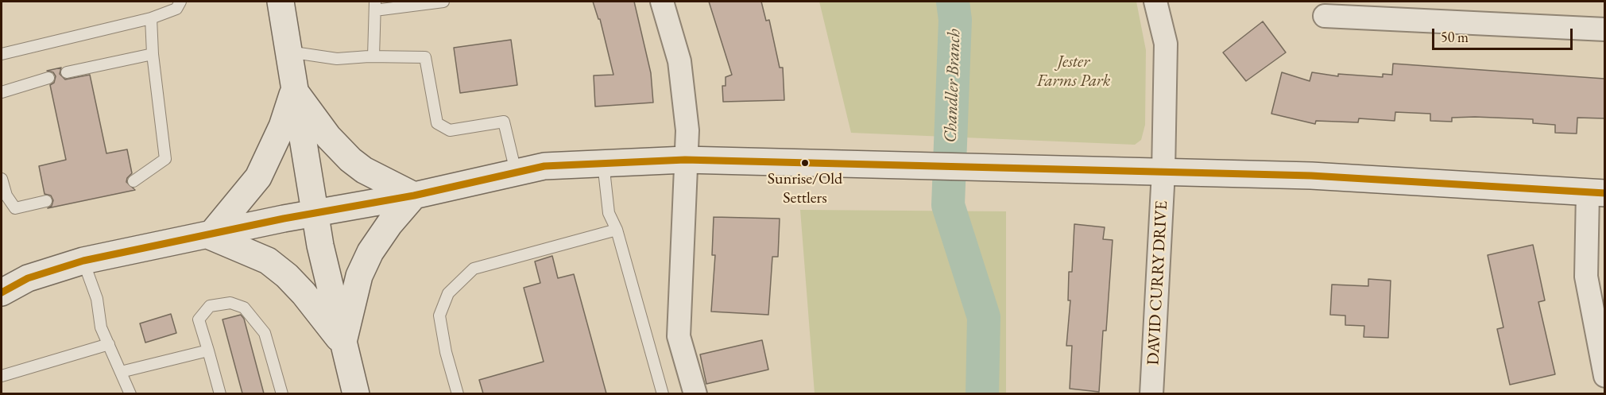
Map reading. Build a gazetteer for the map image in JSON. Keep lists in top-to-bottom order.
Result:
{
  "streets": {
    "street": ["DAVID CURRY DRIVE"]
  },
  "water": ["Chandler Branch"],
  "parks": ["Jester Farms Park"],
  "places": ["Sunrise/Old Settlers"],
  "lines": ["transit line 50"],
  "scale_bar": "50 m"
}
